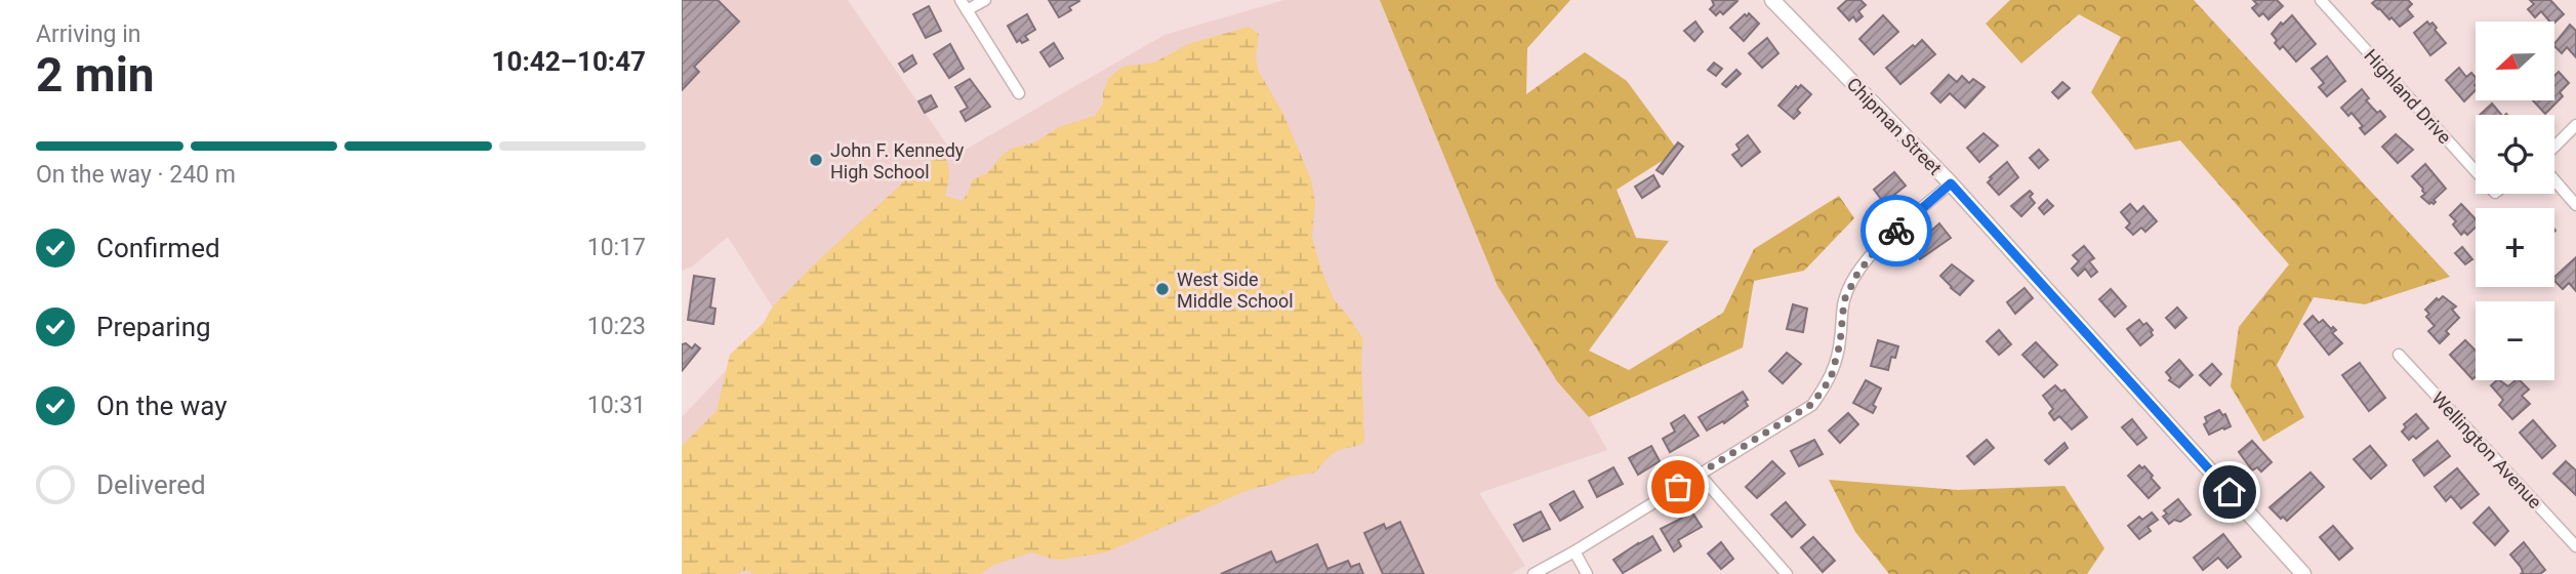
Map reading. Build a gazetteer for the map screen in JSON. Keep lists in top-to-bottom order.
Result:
{
  "streets": {
    "street": ["Highland Drive", "Chipman Street", "Wellington Avenue"]
  },
  "places": ["John F. Kennedy High School", "West Side Middle School"],
  "north": "left",
  "page": {
    "heading": ["2 min", "Arriving in", "10:42–10:47"],
    "map_buttons": ["+", "−"],
    "bar": "On the way · 240 m",
    "list": [
      ["Confirmed", "10:17"],
      ["Preparing", "10:23"],
      ["On the way", "10:31"],
      "Delivered"
    ]
  }
}
